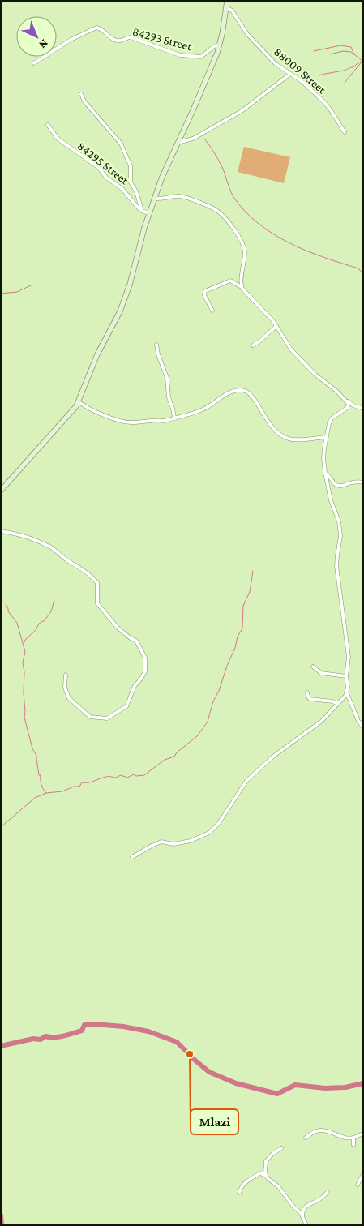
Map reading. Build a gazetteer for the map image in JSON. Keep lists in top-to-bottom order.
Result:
{
  "streets": {
    "street": ["84293 Street", "88009 Street", "84295 Street"]
  },
  "places": ["Mlazi"],
  "north": "bottom right"
}
